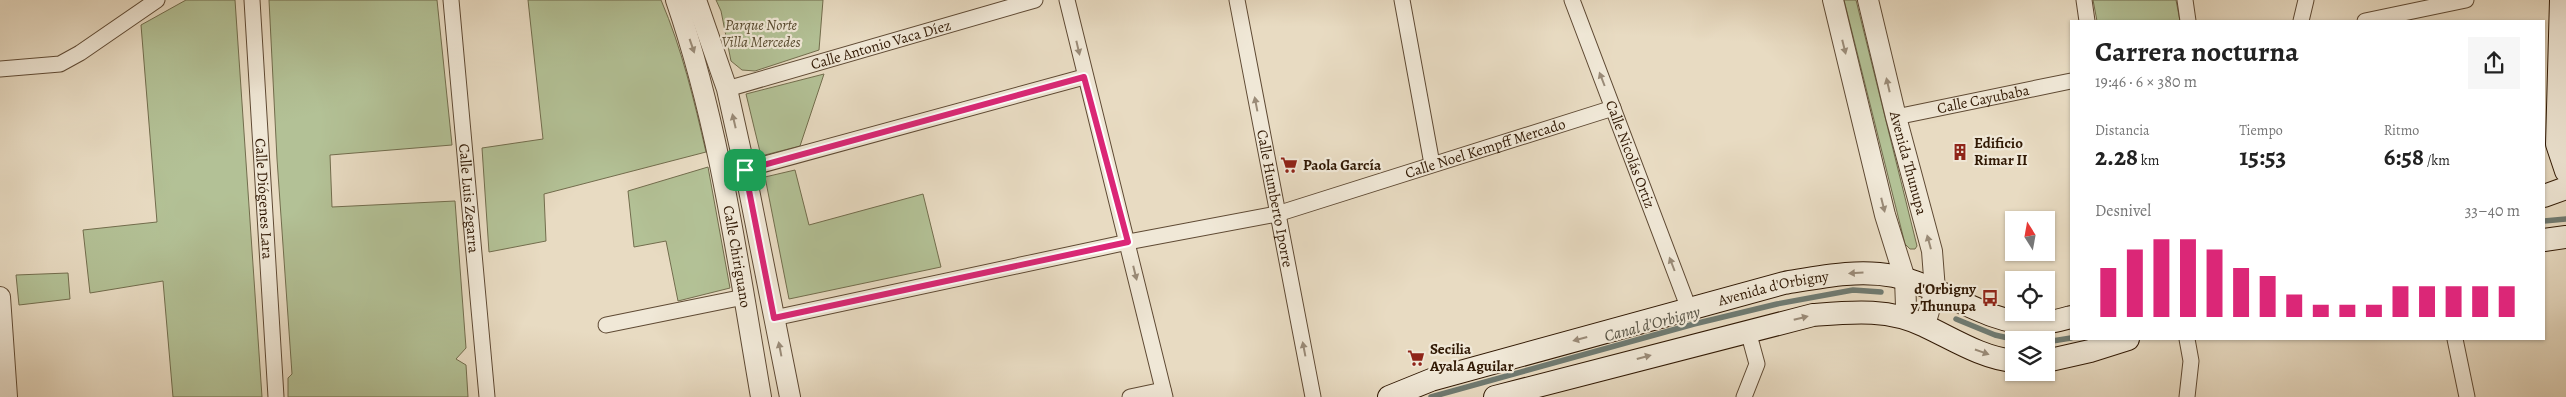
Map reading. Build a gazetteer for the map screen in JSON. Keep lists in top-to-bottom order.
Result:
{
  "streets": {
    "main road": ["Avenida d'Orbigny"],
    "street": [
      "Calle Antonio Vaca Díez",
      "Calle Cayubaba",
      "Calle Noel Kempff Mercado",
      "Calle Nicolás Ortiz",
      "Avenida Thunupa",
      "Calle Diógenes Lara",
      "Calle Luis Zegarra",
      "Calle Humberto Iporre",
      "Calle Chiriguano"
    ]
  },
  "crossings": [
    ["Calle Antonio Vaca Díez", "Calle Chiriguano"],
    ["Calle Cayubaba", "Avenida Thunupa"],
    ["Calle Noel Kempff Mercado", "Calle Nicolás Ortiz"],
    ["Calle Noel Kempff Mercado", "Calle Humberto Iporre"],
    ["Calle Noel Kempff Mercado", "Calle Chiriguano"],
    ["Calle Nicolás Ortiz", "Avenida d'Orbigny"],
    ["Avenida Thunupa", "Avenida d'Orbigny"]
  ],
  "one_way": ["Calle Nicolás Ortiz", "Calle Humberto Iporre"],
  "water": ["Canal d'Orbigny"],
  "parks": ["Parque Norte Villa Mercedes"],
  "places": {
    "building": ["Edificio Rimar II"],
    "supermarket": ["Paola García", "Secilia Ayala Aguilar"],
    "bus stop": ["d'Orbigny y Thunupa"]
  },
  "north": "top",
  "page": {
    "heading": ["Carrera nocturna", "19:46 · 6 × 380 m"],
    "stats": [
      ["Distancia", "2.28 km"],
      ["Tiempo", "15:53"],
      ["Ritmo", "6:58 /km"]
    ],
    "chart": ["Desnivel", "33–40 m"]
  }
}
